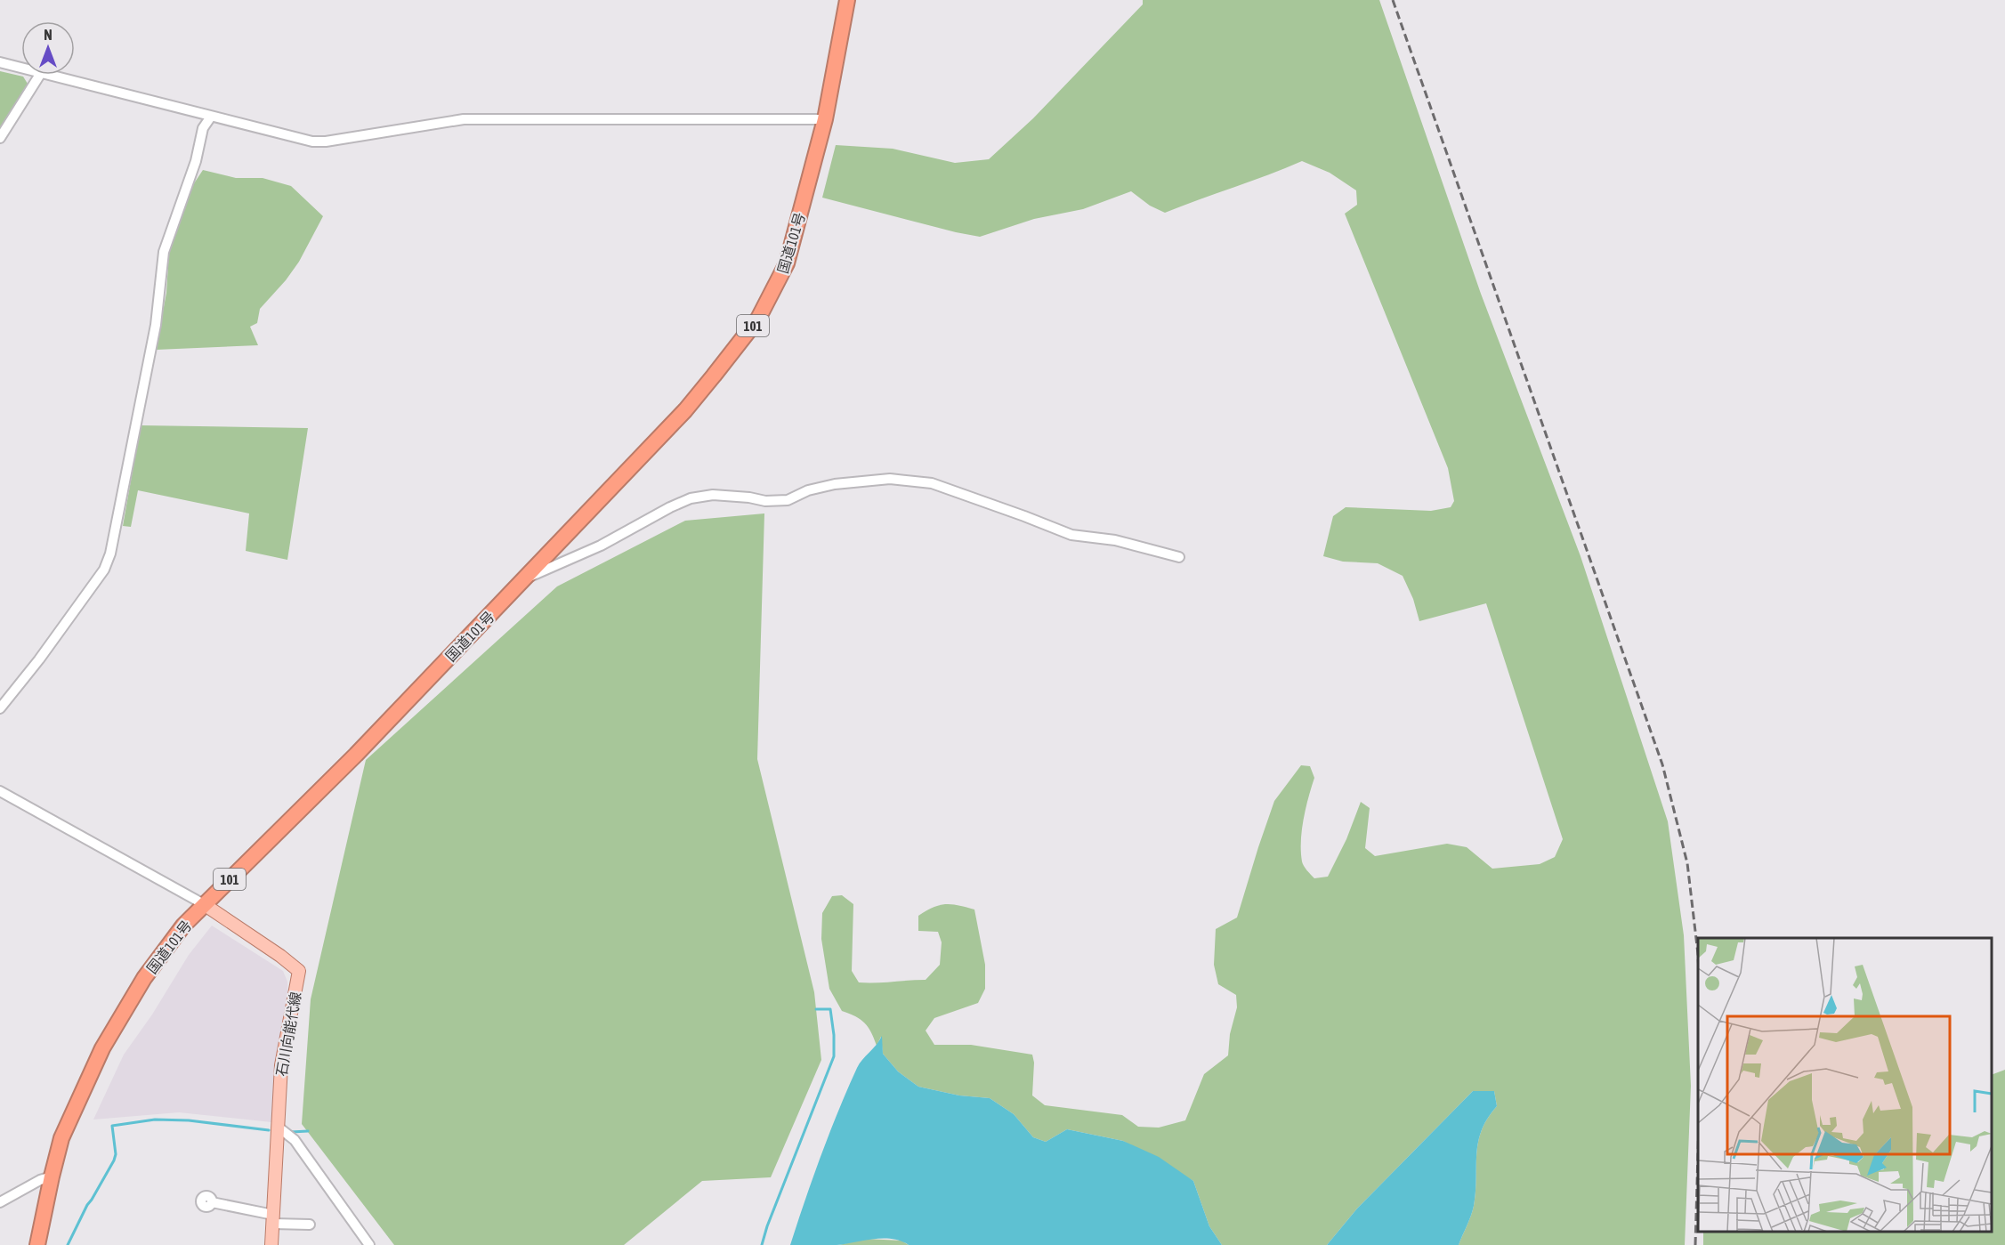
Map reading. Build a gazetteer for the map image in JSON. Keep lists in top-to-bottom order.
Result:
{
  "streets": {
    "highway": ["国道101号", "101"],
    "main road": ["石川向能代線"]
  },
  "crossings": [
    ["国道101号", "石川向能代線"]
  ],
  "north": "top"
}
